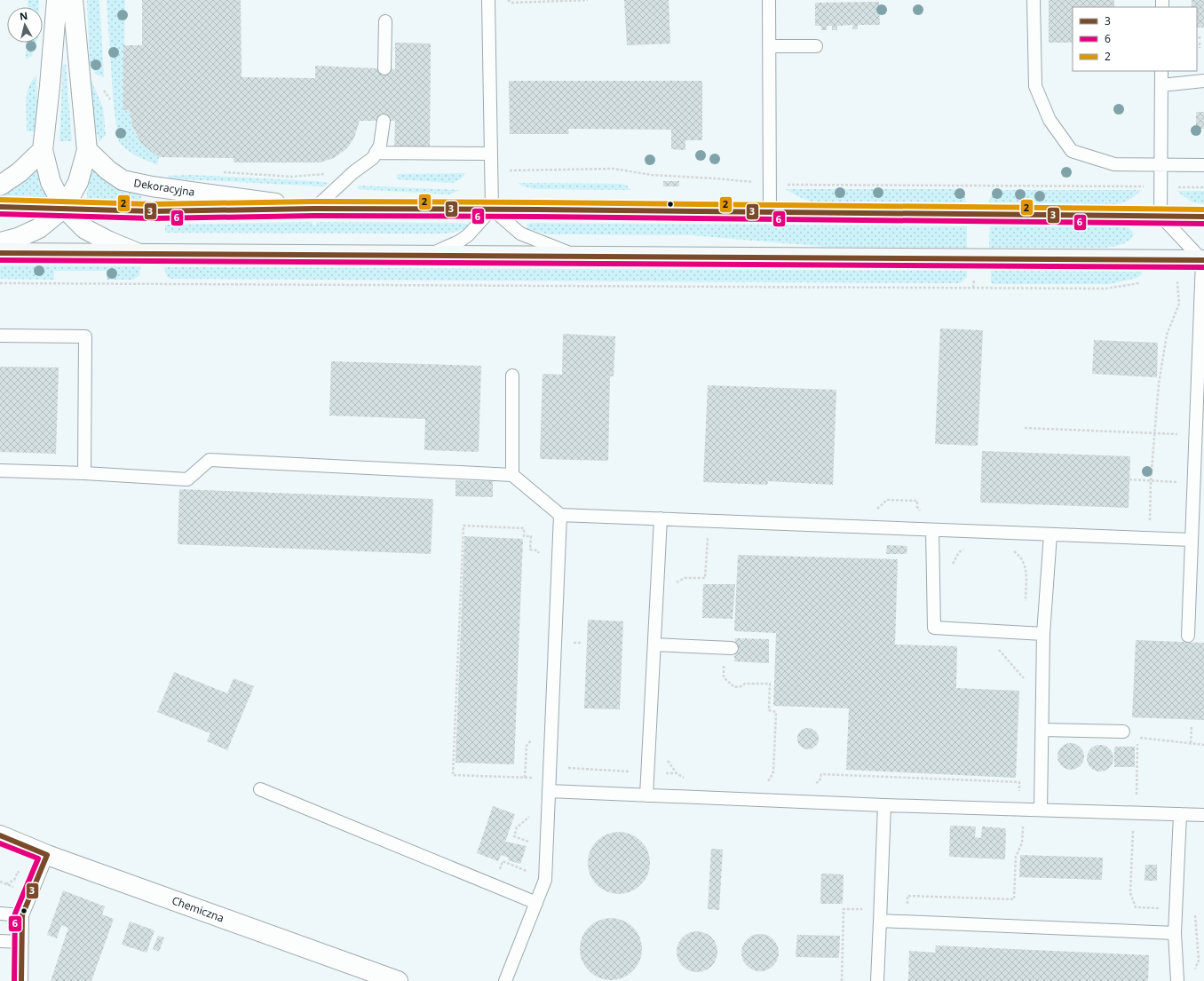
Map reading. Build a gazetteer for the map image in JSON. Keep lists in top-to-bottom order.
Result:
{
  "streets": {
    "street": ["Dekoracyjna", "Chemiczna"]
  },
  "lines": ["transit line 2", "transit line 3", "transit line 6"],
  "legend": ["3", "6", "2"],
  "north": "top"
}
